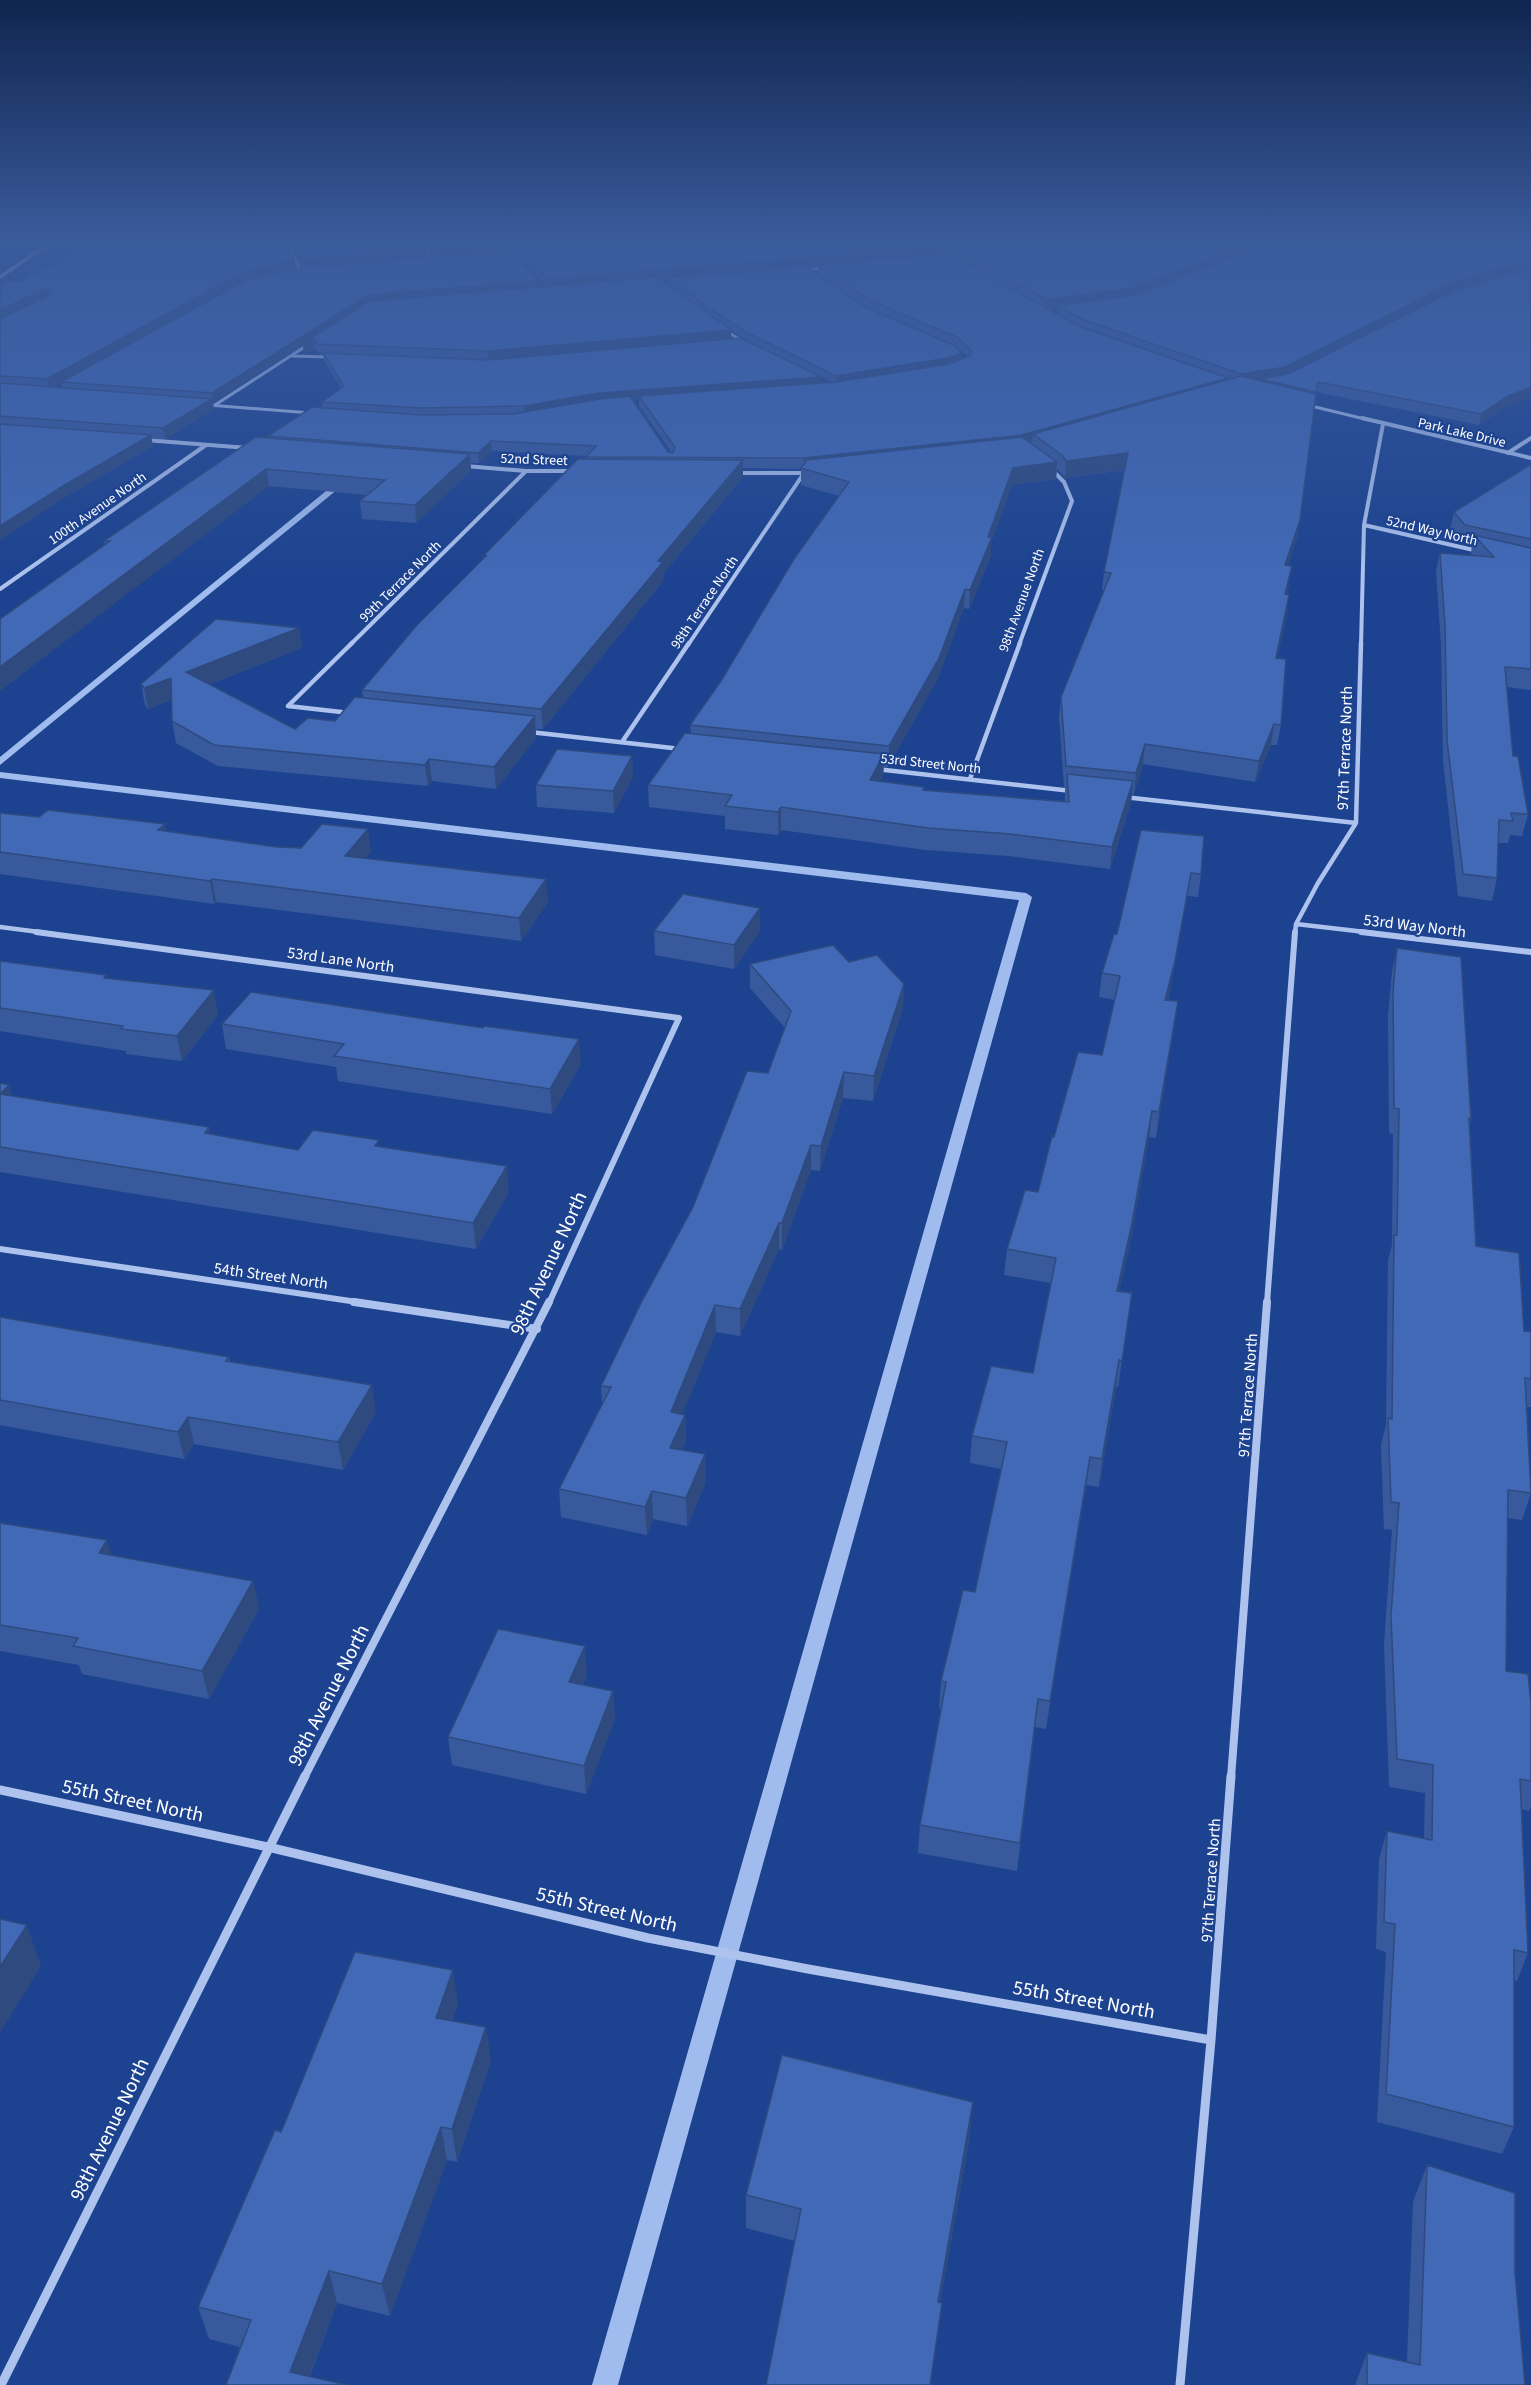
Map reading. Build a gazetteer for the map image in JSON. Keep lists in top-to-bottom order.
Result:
{
  "streets": {
    "street": [
      "Park Lake Drive",
      "52nd Street",
      "100th Avenue North",
      "52nd Way North",
      "99th Terrace North",
      "98th Avenue North",
      "98th Terrace North",
      "97th Terrace North",
      "53rd Street North",
      "53rd Way North",
      "53rd Lane North",
      "54th Street North",
      "55th Street North"
    ]
  },
  "crossings": [
    ["Park Lake Drive", "97th Terrace North"],
    ["52nd Street", "99th Terrace North"],
    ["52nd Way North", "97th Terrace North"],
    ["98th Avenue North", "53rd Street North"],
    ["98th Avenue North", "53rd Lane North"],
    ["98th Avenue North", "54th Street North"],
    ["98th Avenue North", "55th Street North"],
    ["97th Terrace North", "53rd Way North"],
    ["97th Terrace North", "55th Street North"]
  ]
}
